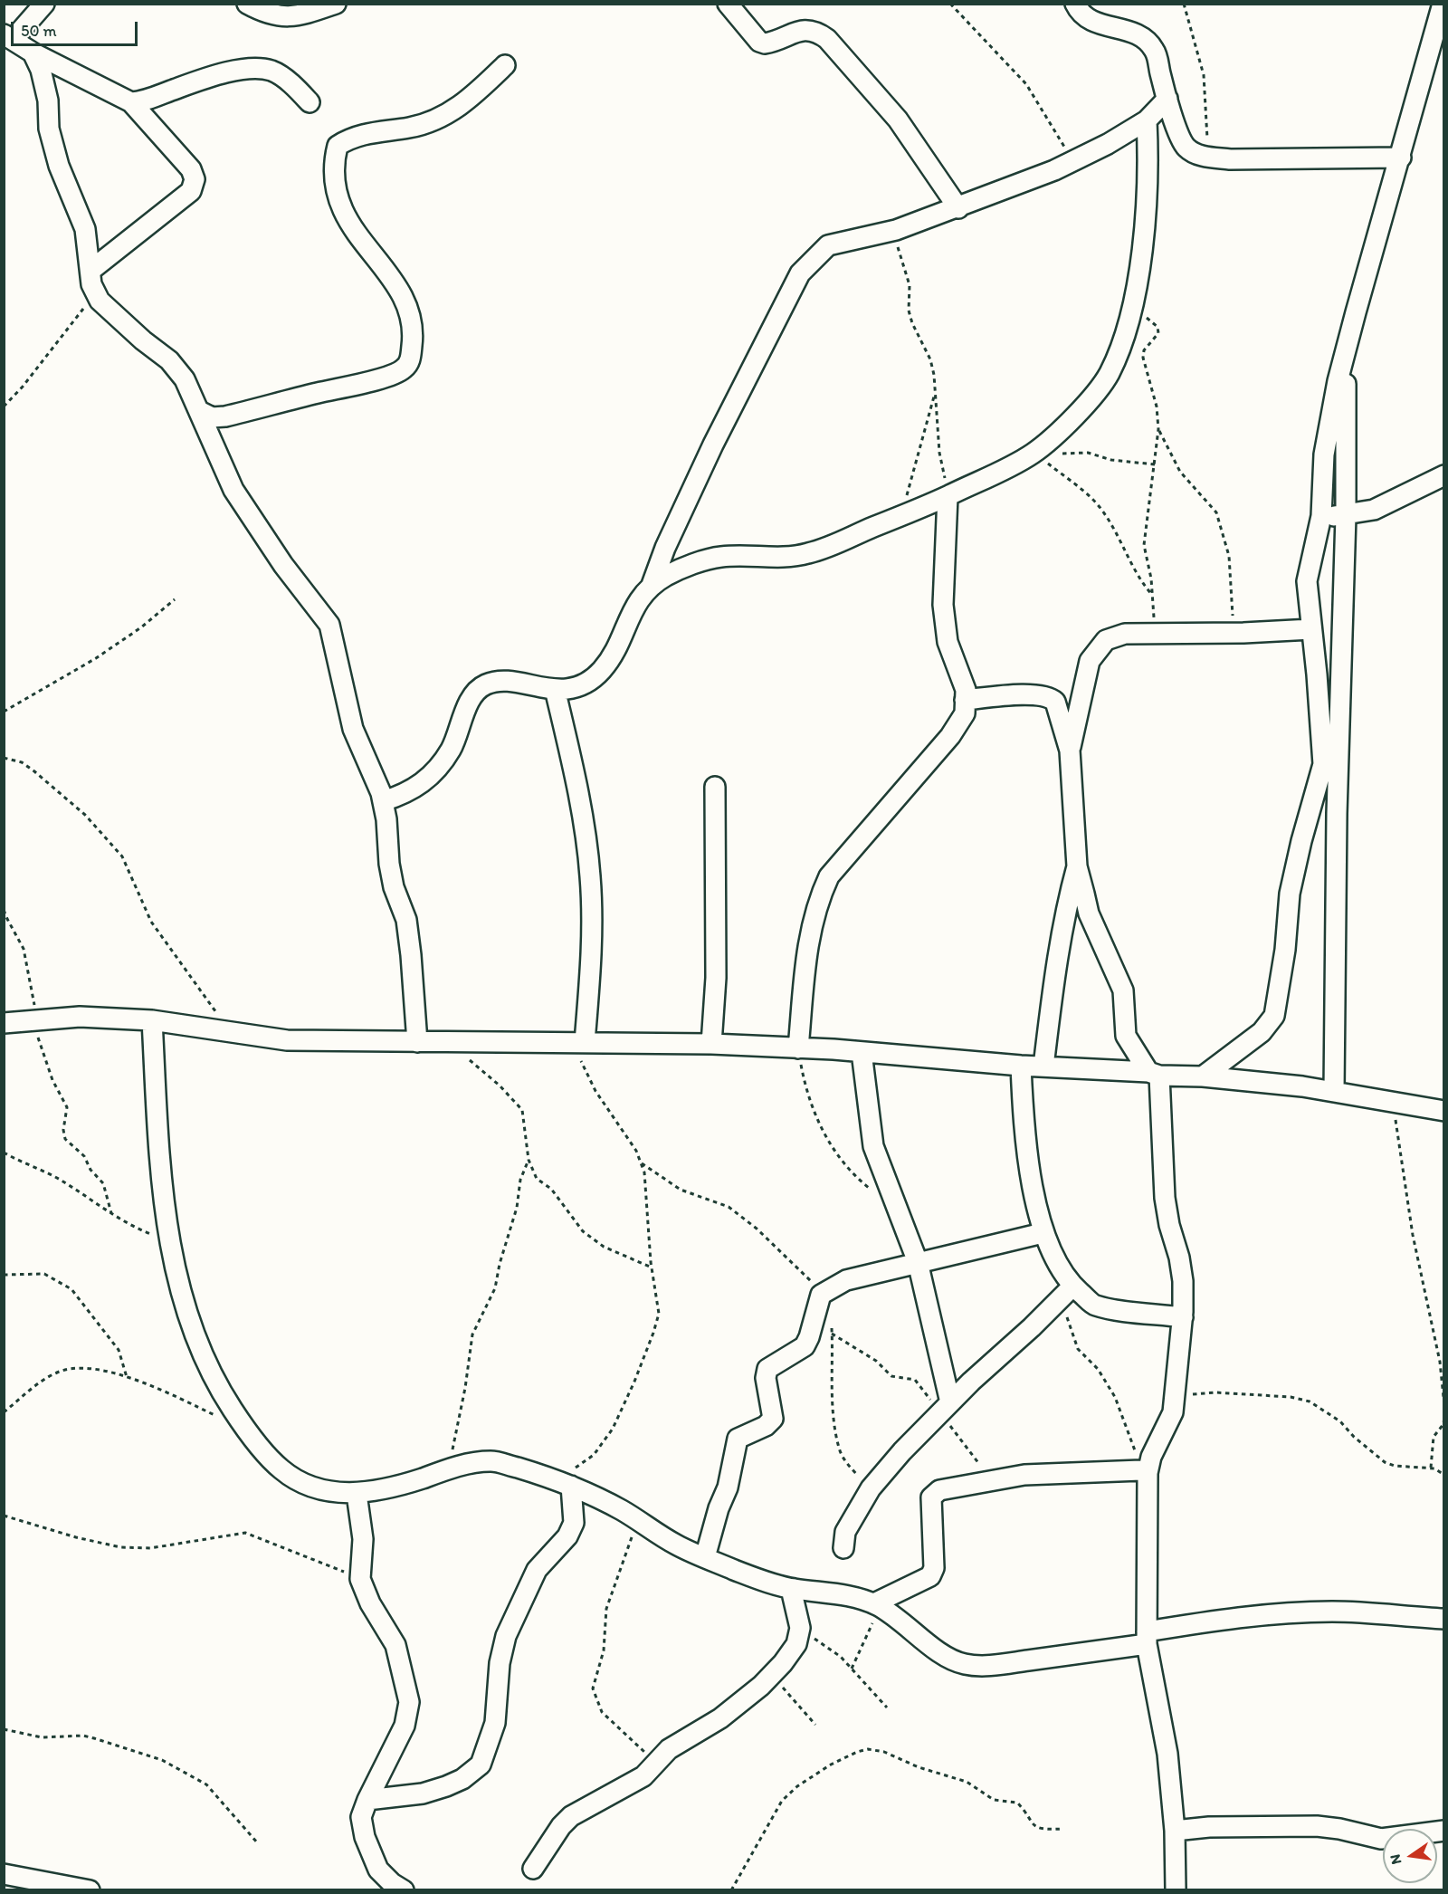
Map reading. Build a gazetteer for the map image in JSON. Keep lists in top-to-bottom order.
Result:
{
  "scale_bar": "50 m",
  "north": "left"
}
